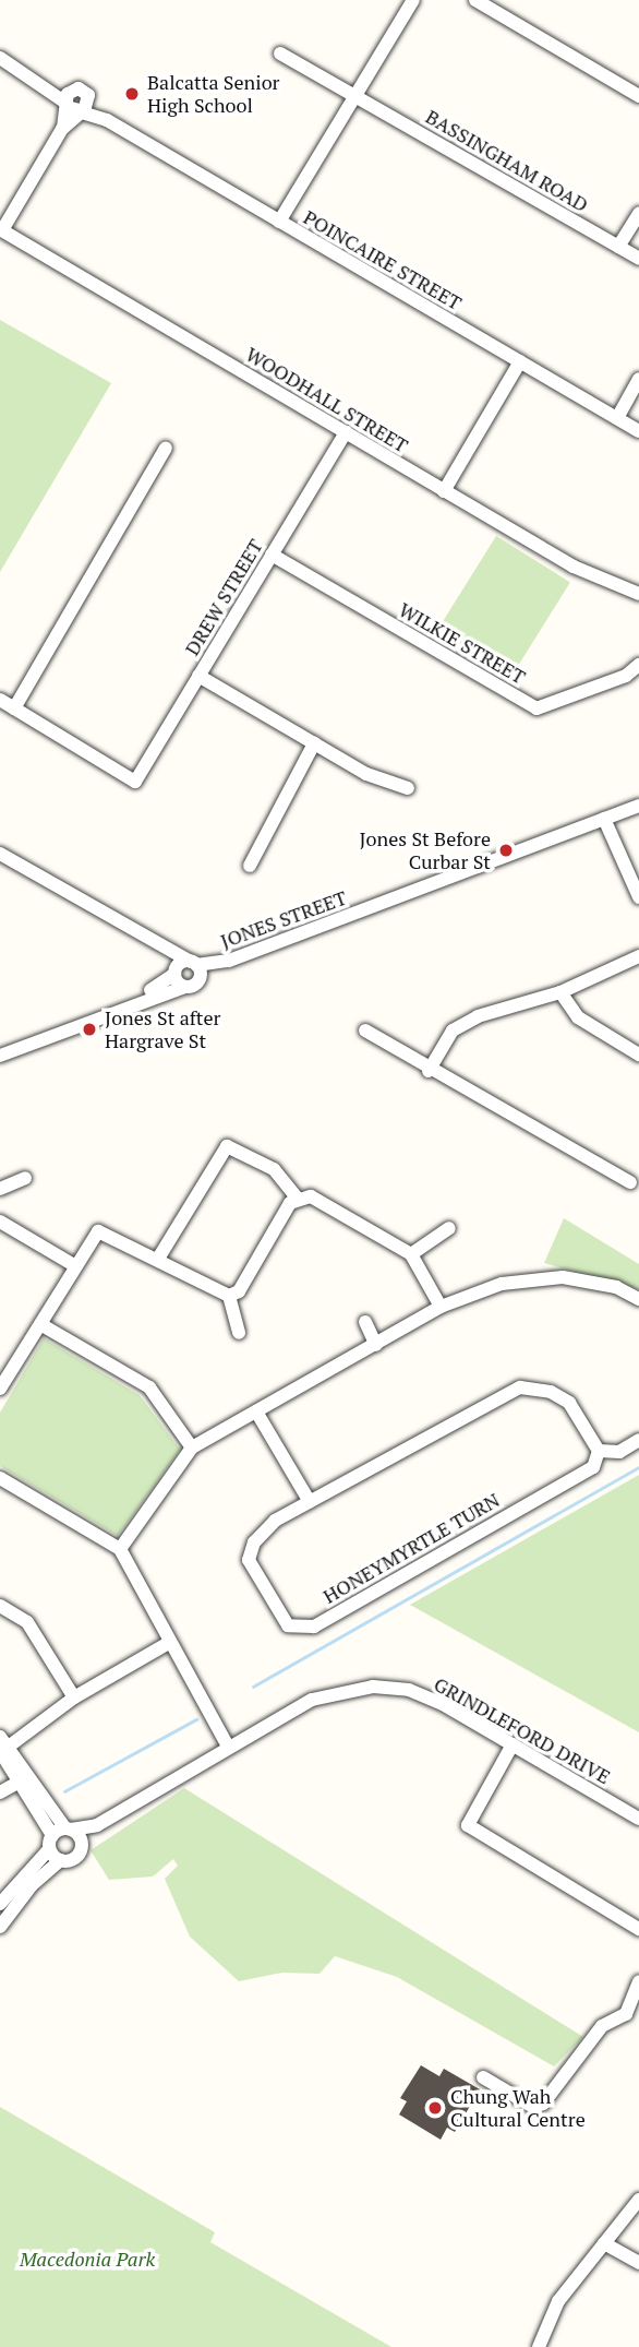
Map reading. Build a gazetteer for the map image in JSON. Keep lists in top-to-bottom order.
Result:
{
  "streets": {
    "street": [
      "BASSINGHAM ROAD",
      "POINCAIRE STREET",
      "WOODHALL STREET",
      "DREW STREET",
      "WILKIE STREET",
      "JONES STREET",
      "HONEYMYRTLE TURN",
      "GRINDLEFORD DRIVE"
    ]
  },
  "crossings": [
    ["WOODHALL STREET", "DREW STREET"],
    ["DREW STREET", "WILKIE STREET"]
  ],
  "parks": ["Macedonia Park"],
  "places": [
    "Balcatta Senior High School",
    "Jones St Before Curbar St",
    "Jones St after Hargrave St",
    "Chung Wah Cultural Centre"
  ]
}
